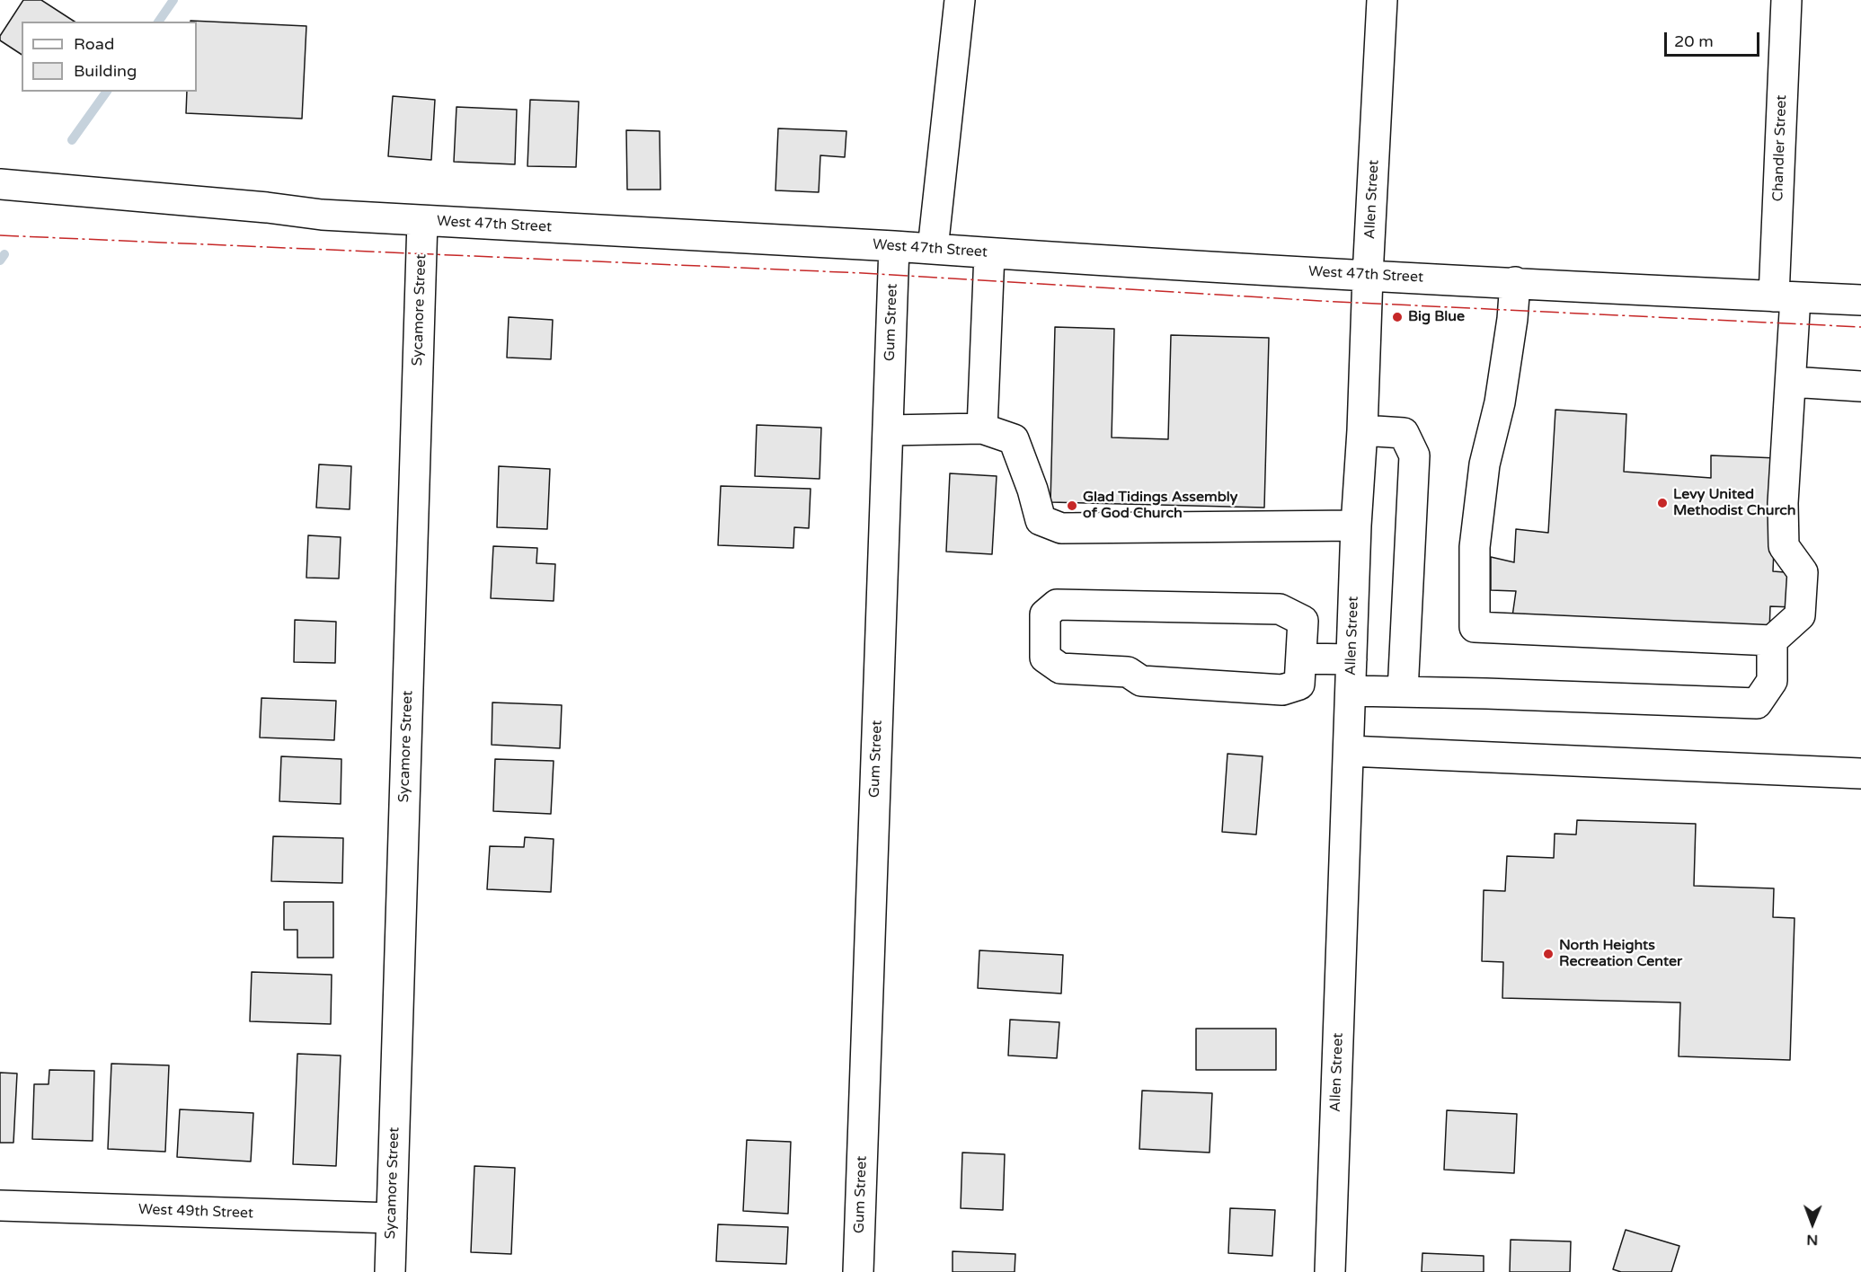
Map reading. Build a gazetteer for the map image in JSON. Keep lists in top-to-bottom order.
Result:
{
  "streets": {
    "street": [
      "Chandler Street",
      "Allen Street",
      "West 47th Street",
      "Sycamore Street",
      "Gum Street",
      "West 49th Street"
    ]
  },
  "crossings": [
    ["Chandler Street", "West 47th Street"],
    ["Allen Street", "West 47th Street"],
    ["West 47th Street", "Sycamore Street"],
    ["West 47th Street", "Gum Street"],
    ["Sycamore Street", "West 49th Street"]
  ],
  "places": [
    "Big Blue",
    "Levy United Methodist Church",
    "Glad Tidings Assembly of God Church",
    "North Heights Recreation Center"
  ],
  "legend": ["Road", "Building"],
  "scale_bar": "20 m",
  "north": "bottom"
}
